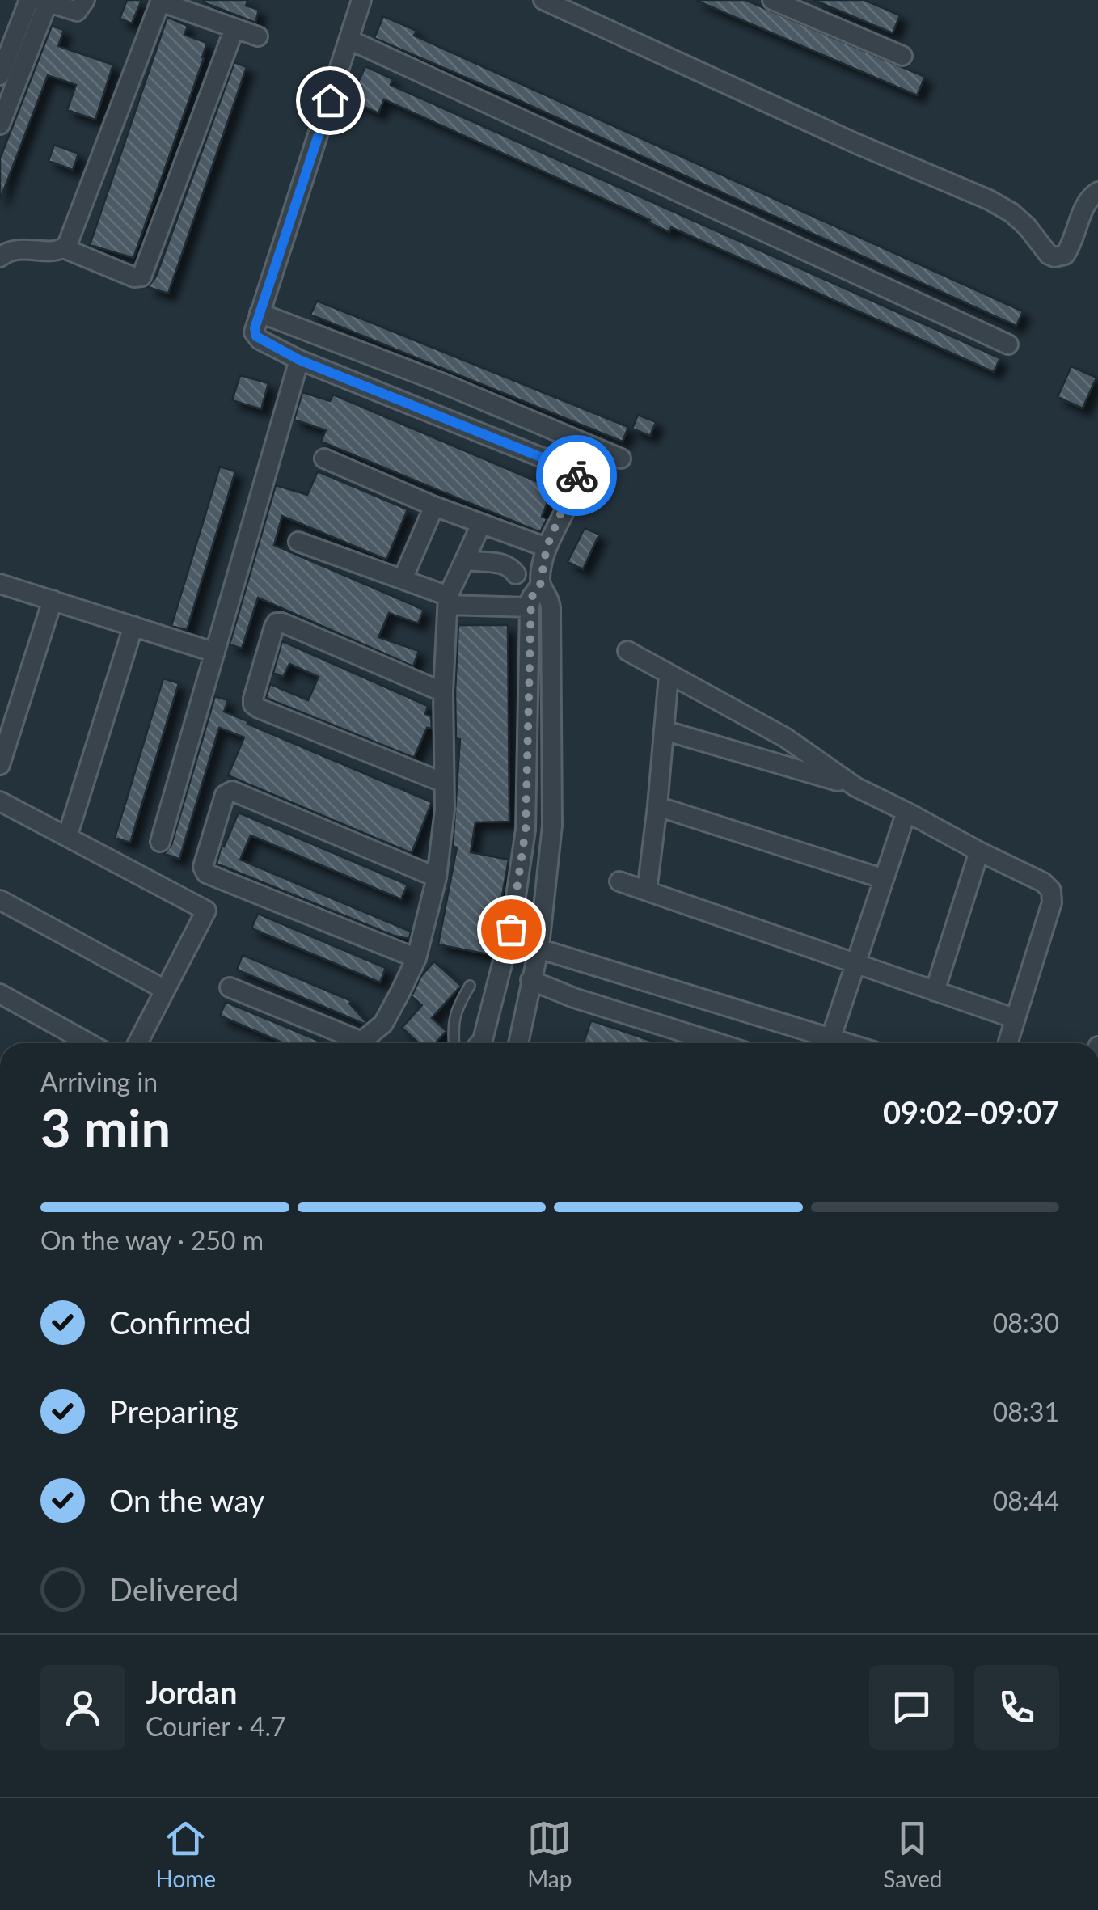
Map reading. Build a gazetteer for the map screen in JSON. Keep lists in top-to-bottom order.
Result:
{
  "page": {
    "heading": ["3 min", "Arriving in", "09:02–09:07"],
    "panel": ["Jordan", "Courier · 4.7"],
    "bar": "On the way · 250 m",
    "list": [
      ["Confirmed", "08:30"],
      ["Preparing", "08:31"],
      ["On the way", "08:44"],
      "Delivered"
    ],
    "tabs": ["Home", "Map", "Saved"]
  }
}
